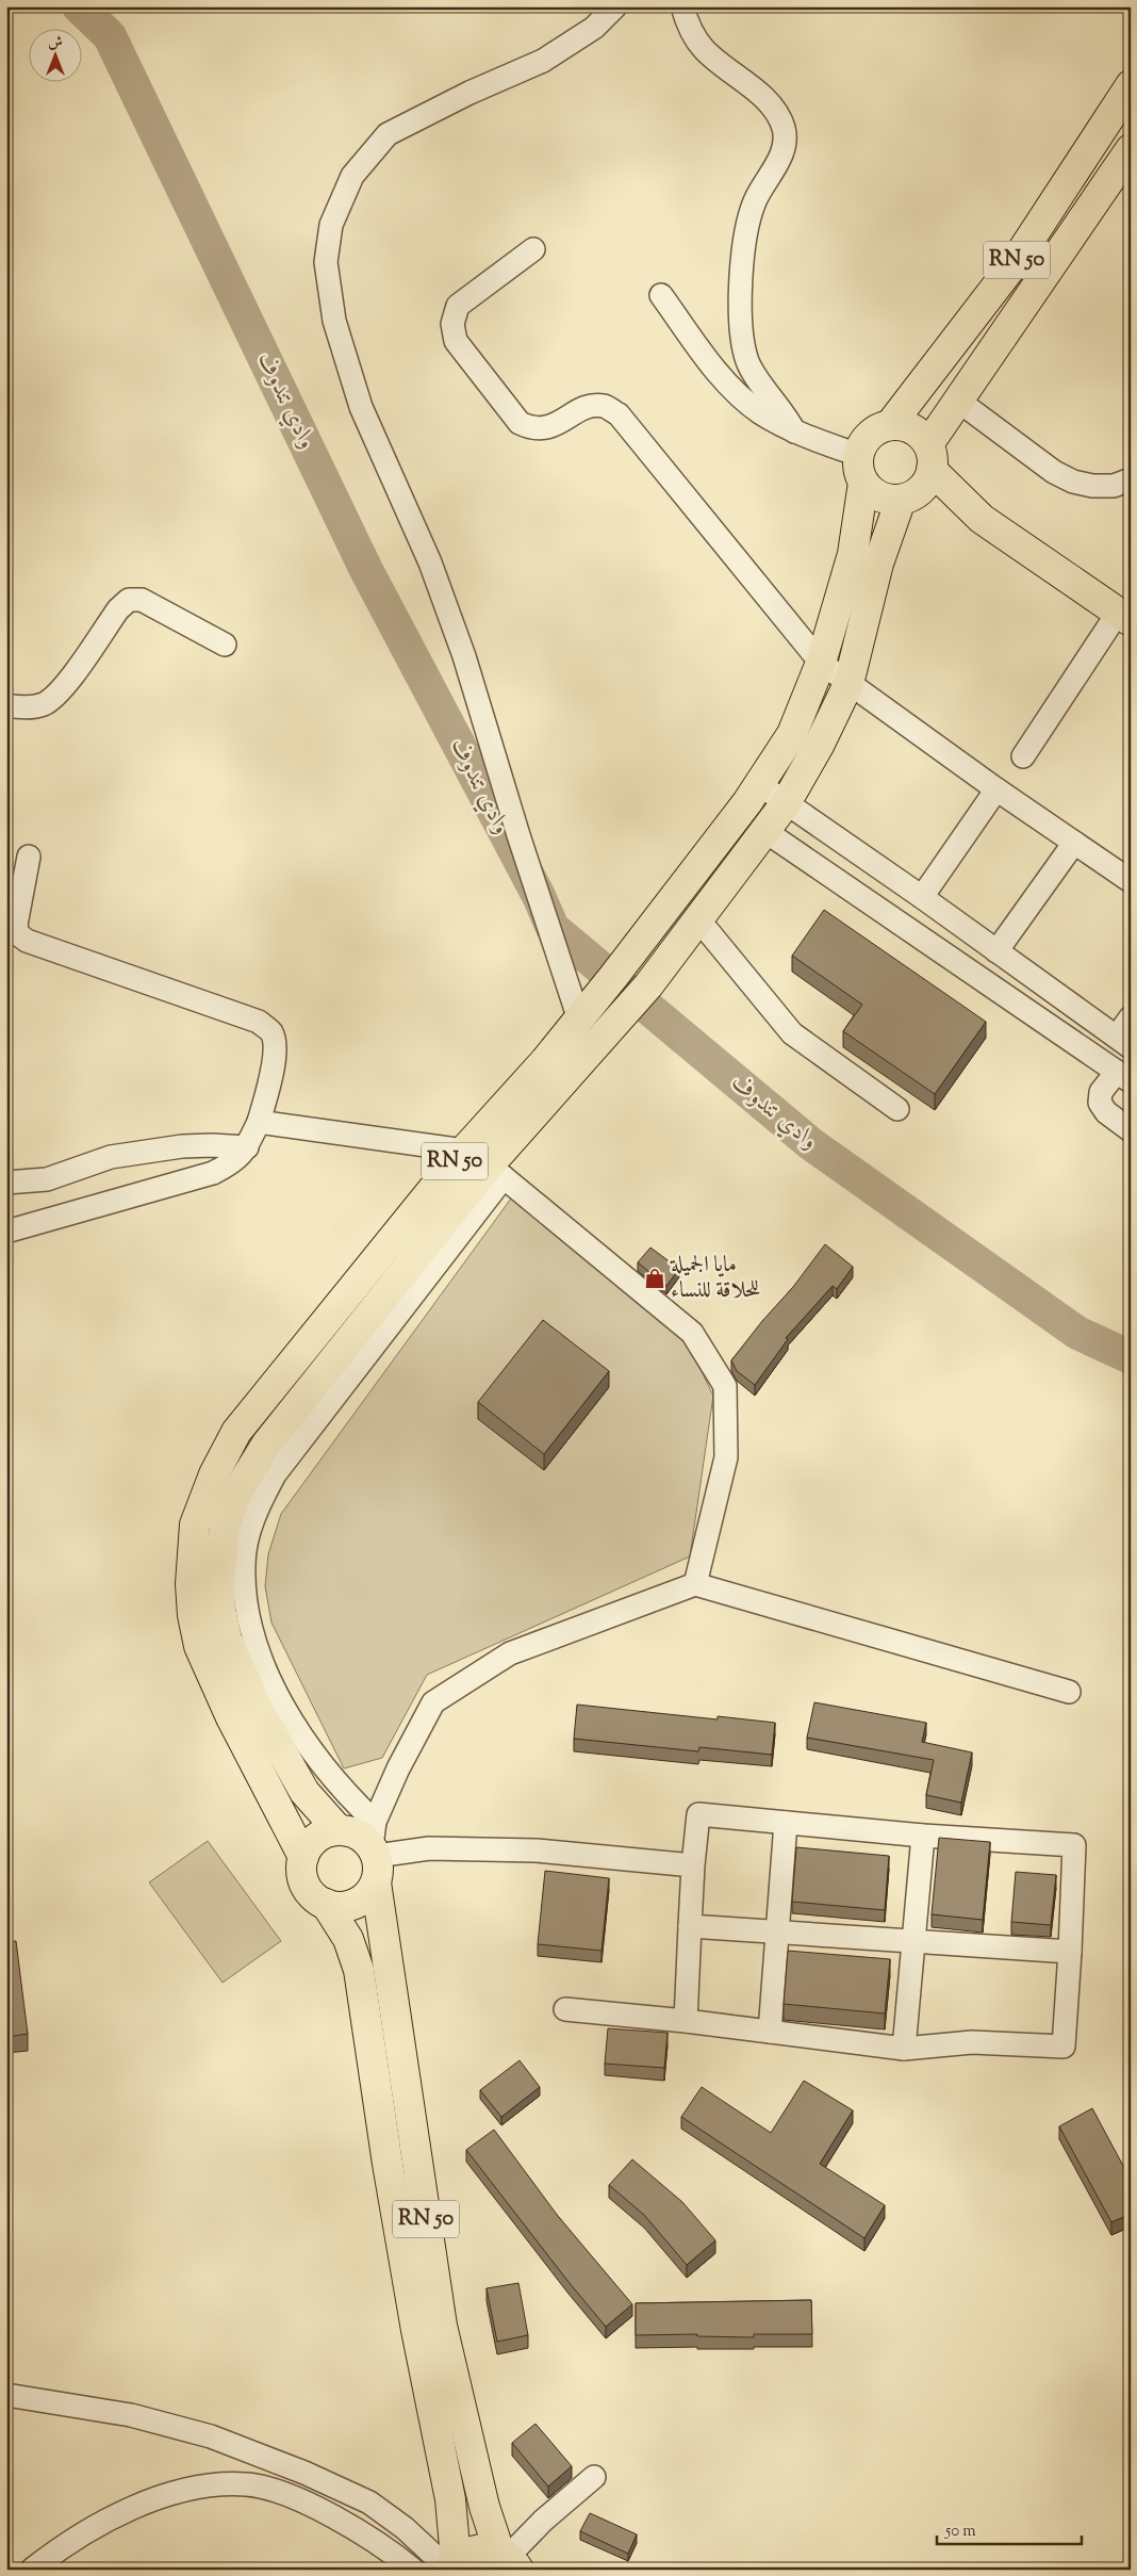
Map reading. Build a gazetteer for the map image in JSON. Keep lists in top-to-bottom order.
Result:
{
  "streets": {
    "main road": ["RN 50"]
  },
  "water": ["وادي تندوف"],
  "places": {
    "shop": ["مايا الجميلة للحلاقة للنساء"]
  },
  "scale_bar": "50 m",
  "north": "top"
}
